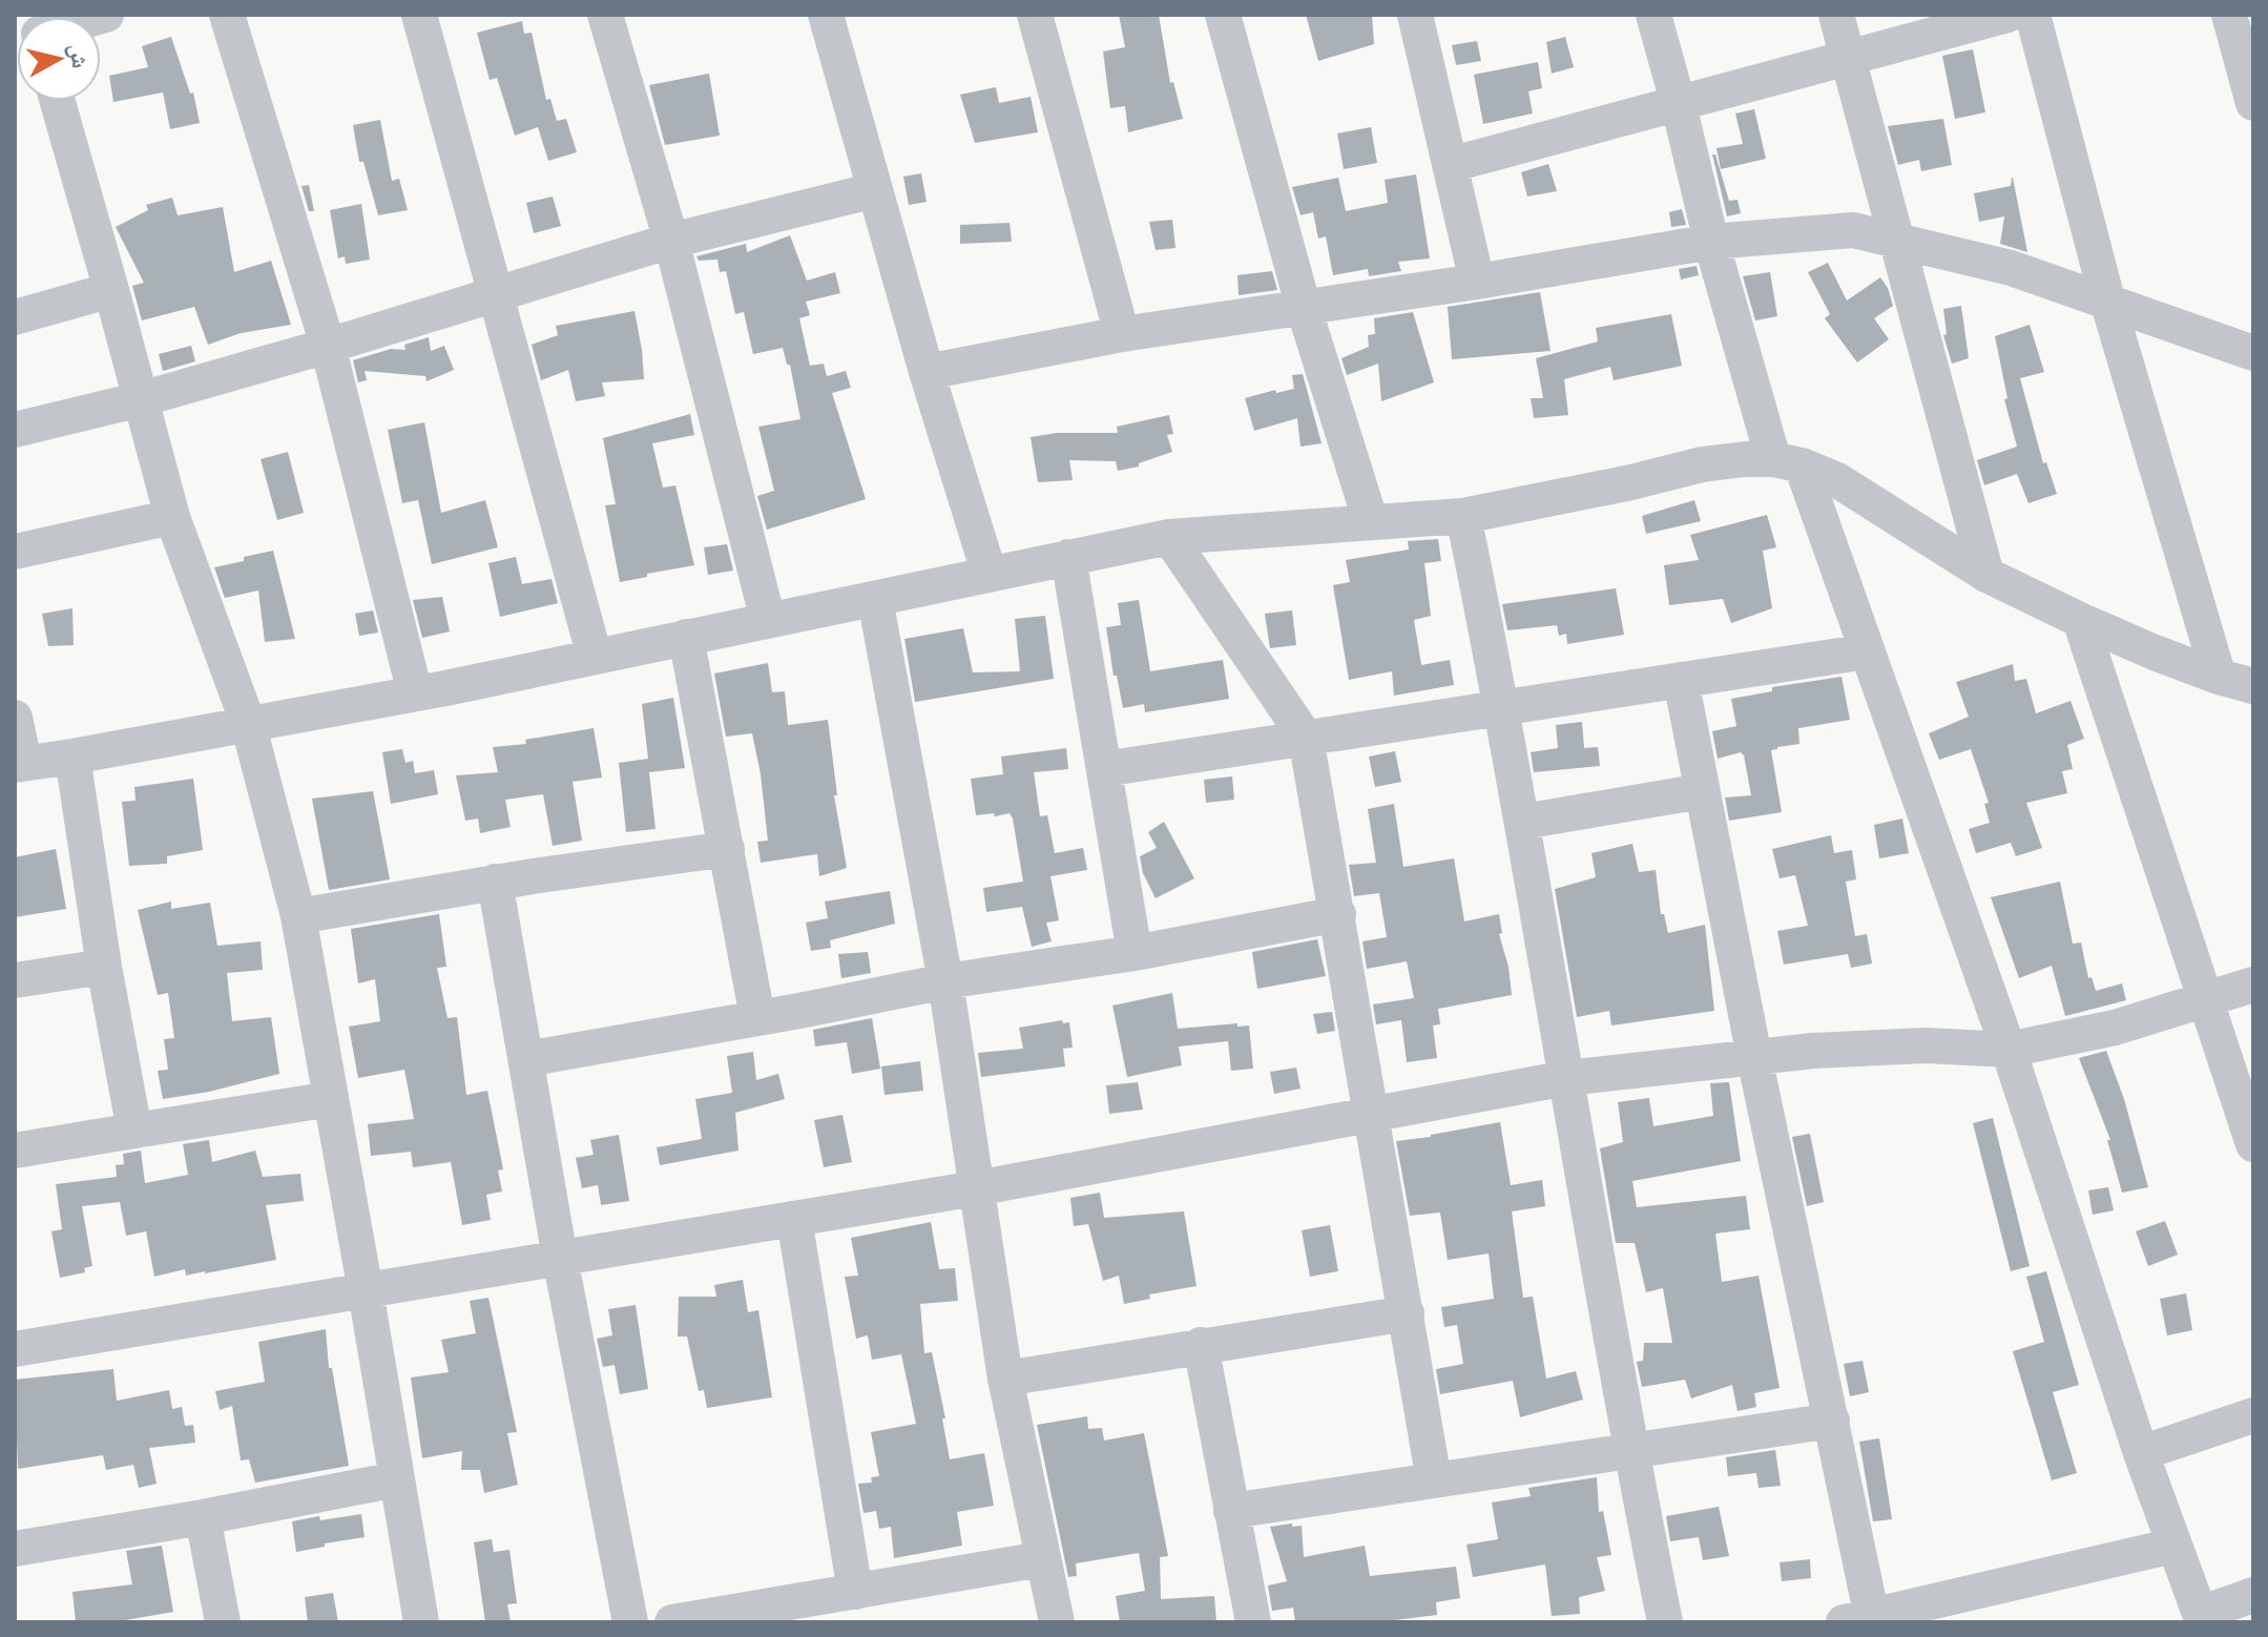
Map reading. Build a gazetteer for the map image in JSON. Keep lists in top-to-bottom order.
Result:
{
  "north": "right"
}
